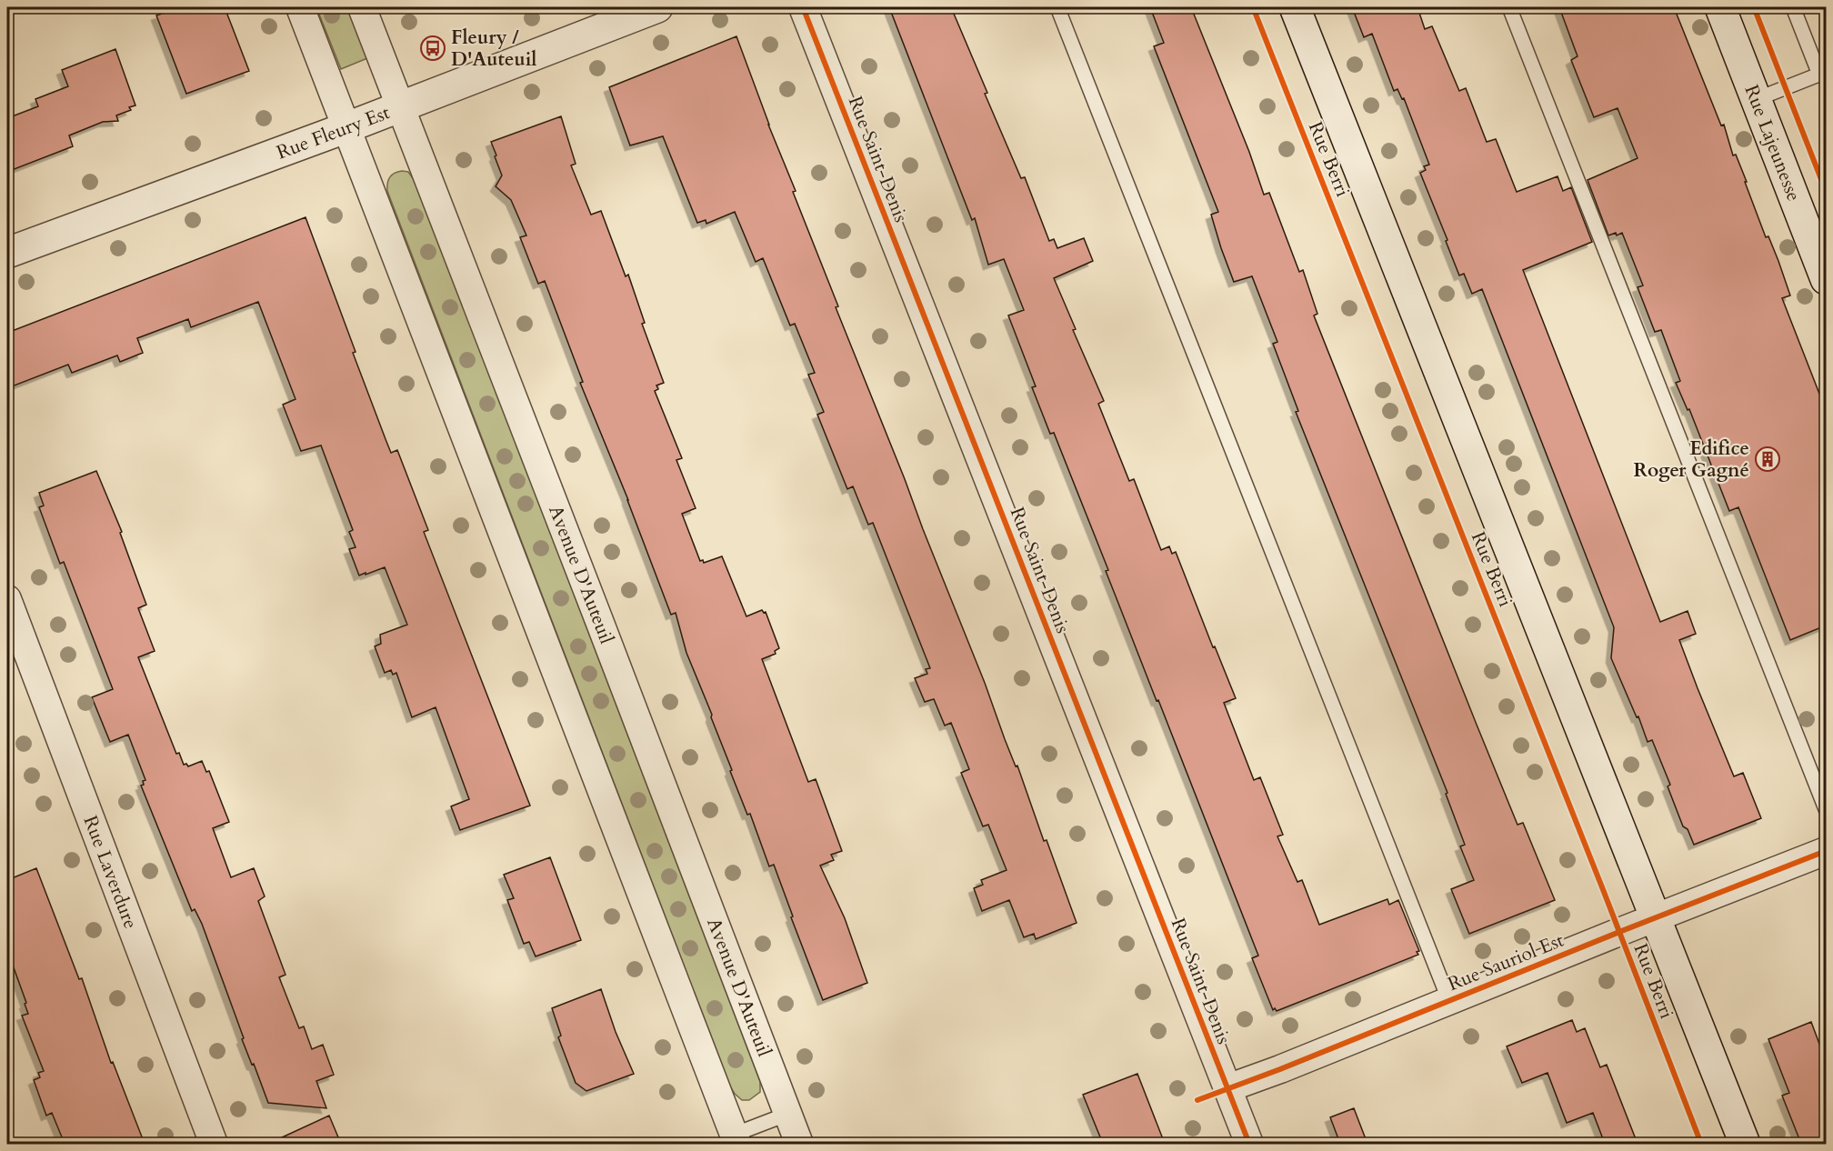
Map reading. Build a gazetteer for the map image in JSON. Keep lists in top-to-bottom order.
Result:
{
  "streets": {
    "main road": ["Rue Fleury Est", "Rue Lajeunesse", "Rue Berri"],
    "street": [
      "Rue Saint-Denis",
      "Avenue D'Auteuil",
      "Rue Laverdure",
      "Rue Sauriol Est"
    ]
  },
  "crossings": [
    ["Rue Fleury Est", "Avenue D'Auteuil"],
    ["Rue Saint-Denis", "Rue Sauriol Est"],
    ["Rue Berri", "Rue Sauriol Est"]
  ],
  "places": {
    "bus stop": ["Fleury / D'Auteuil"],
    "building": ["Edifice Roger Gagné"]
  }
}
